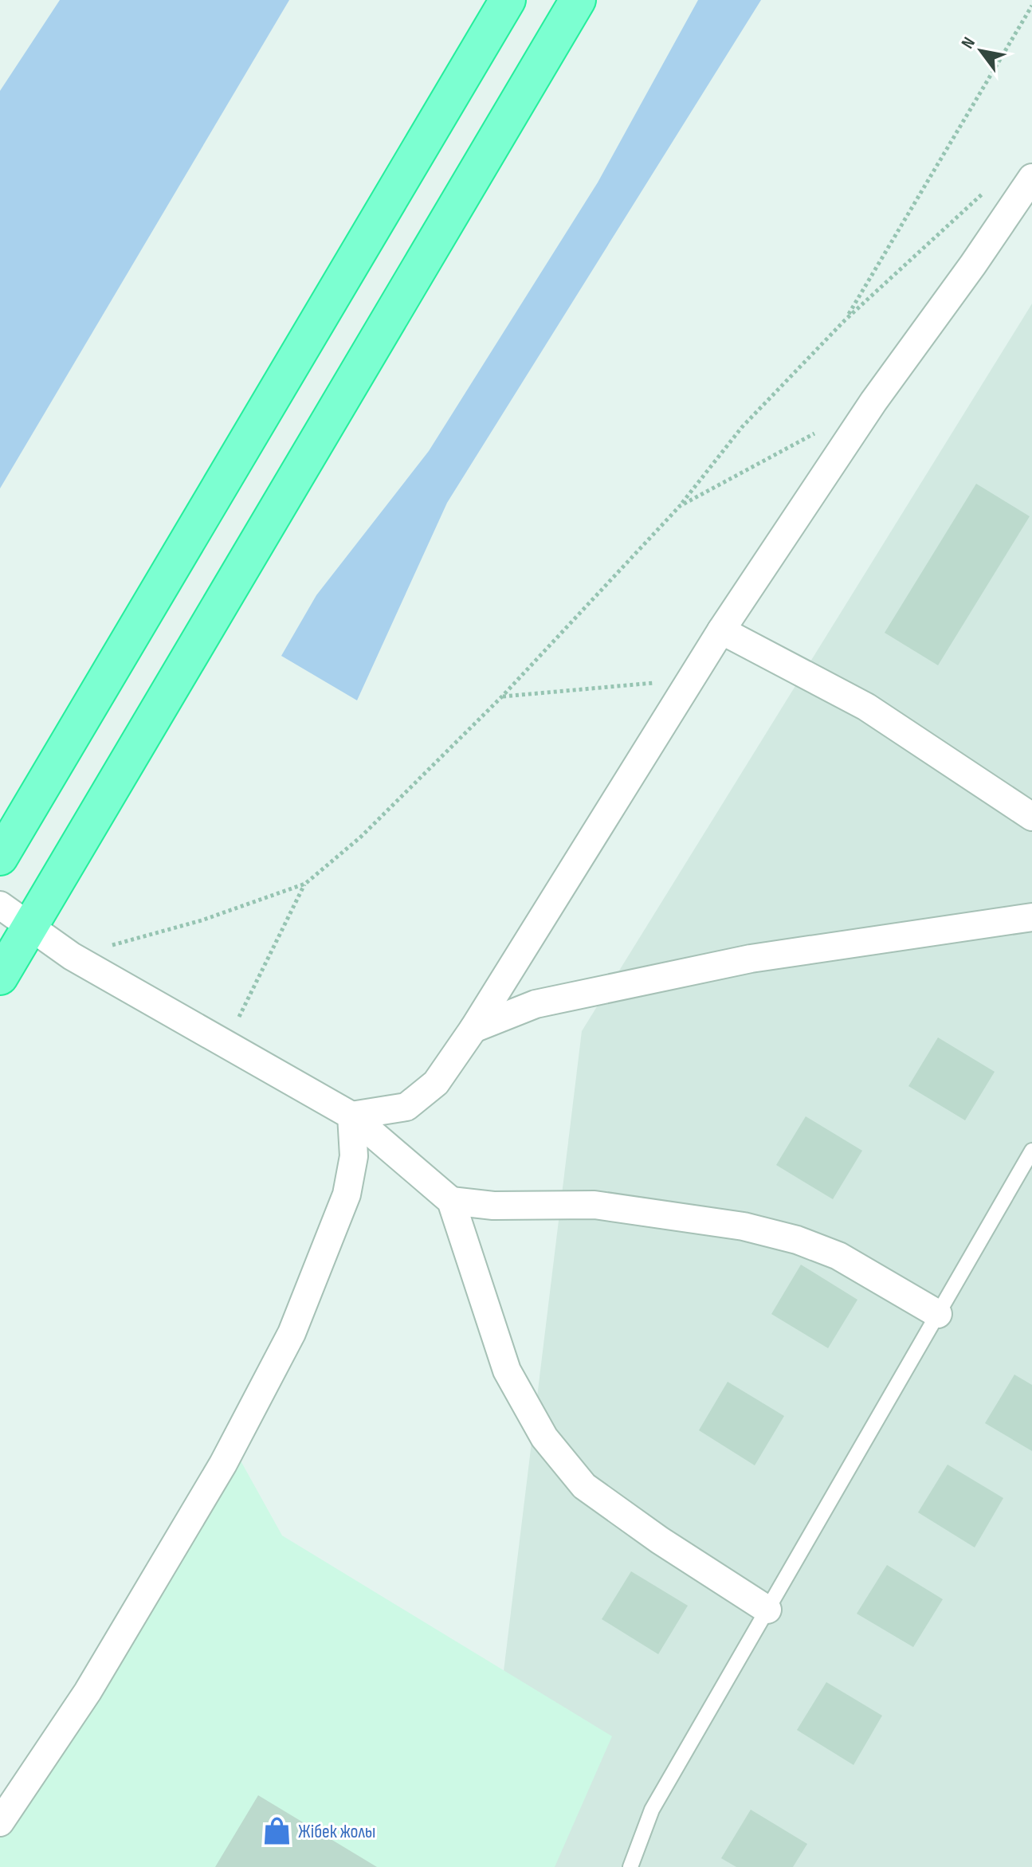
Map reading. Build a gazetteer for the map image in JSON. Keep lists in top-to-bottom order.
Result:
{
  "places": {
    "shop": ["Жібек жолы"]
  },
  "north": "top left"
}
